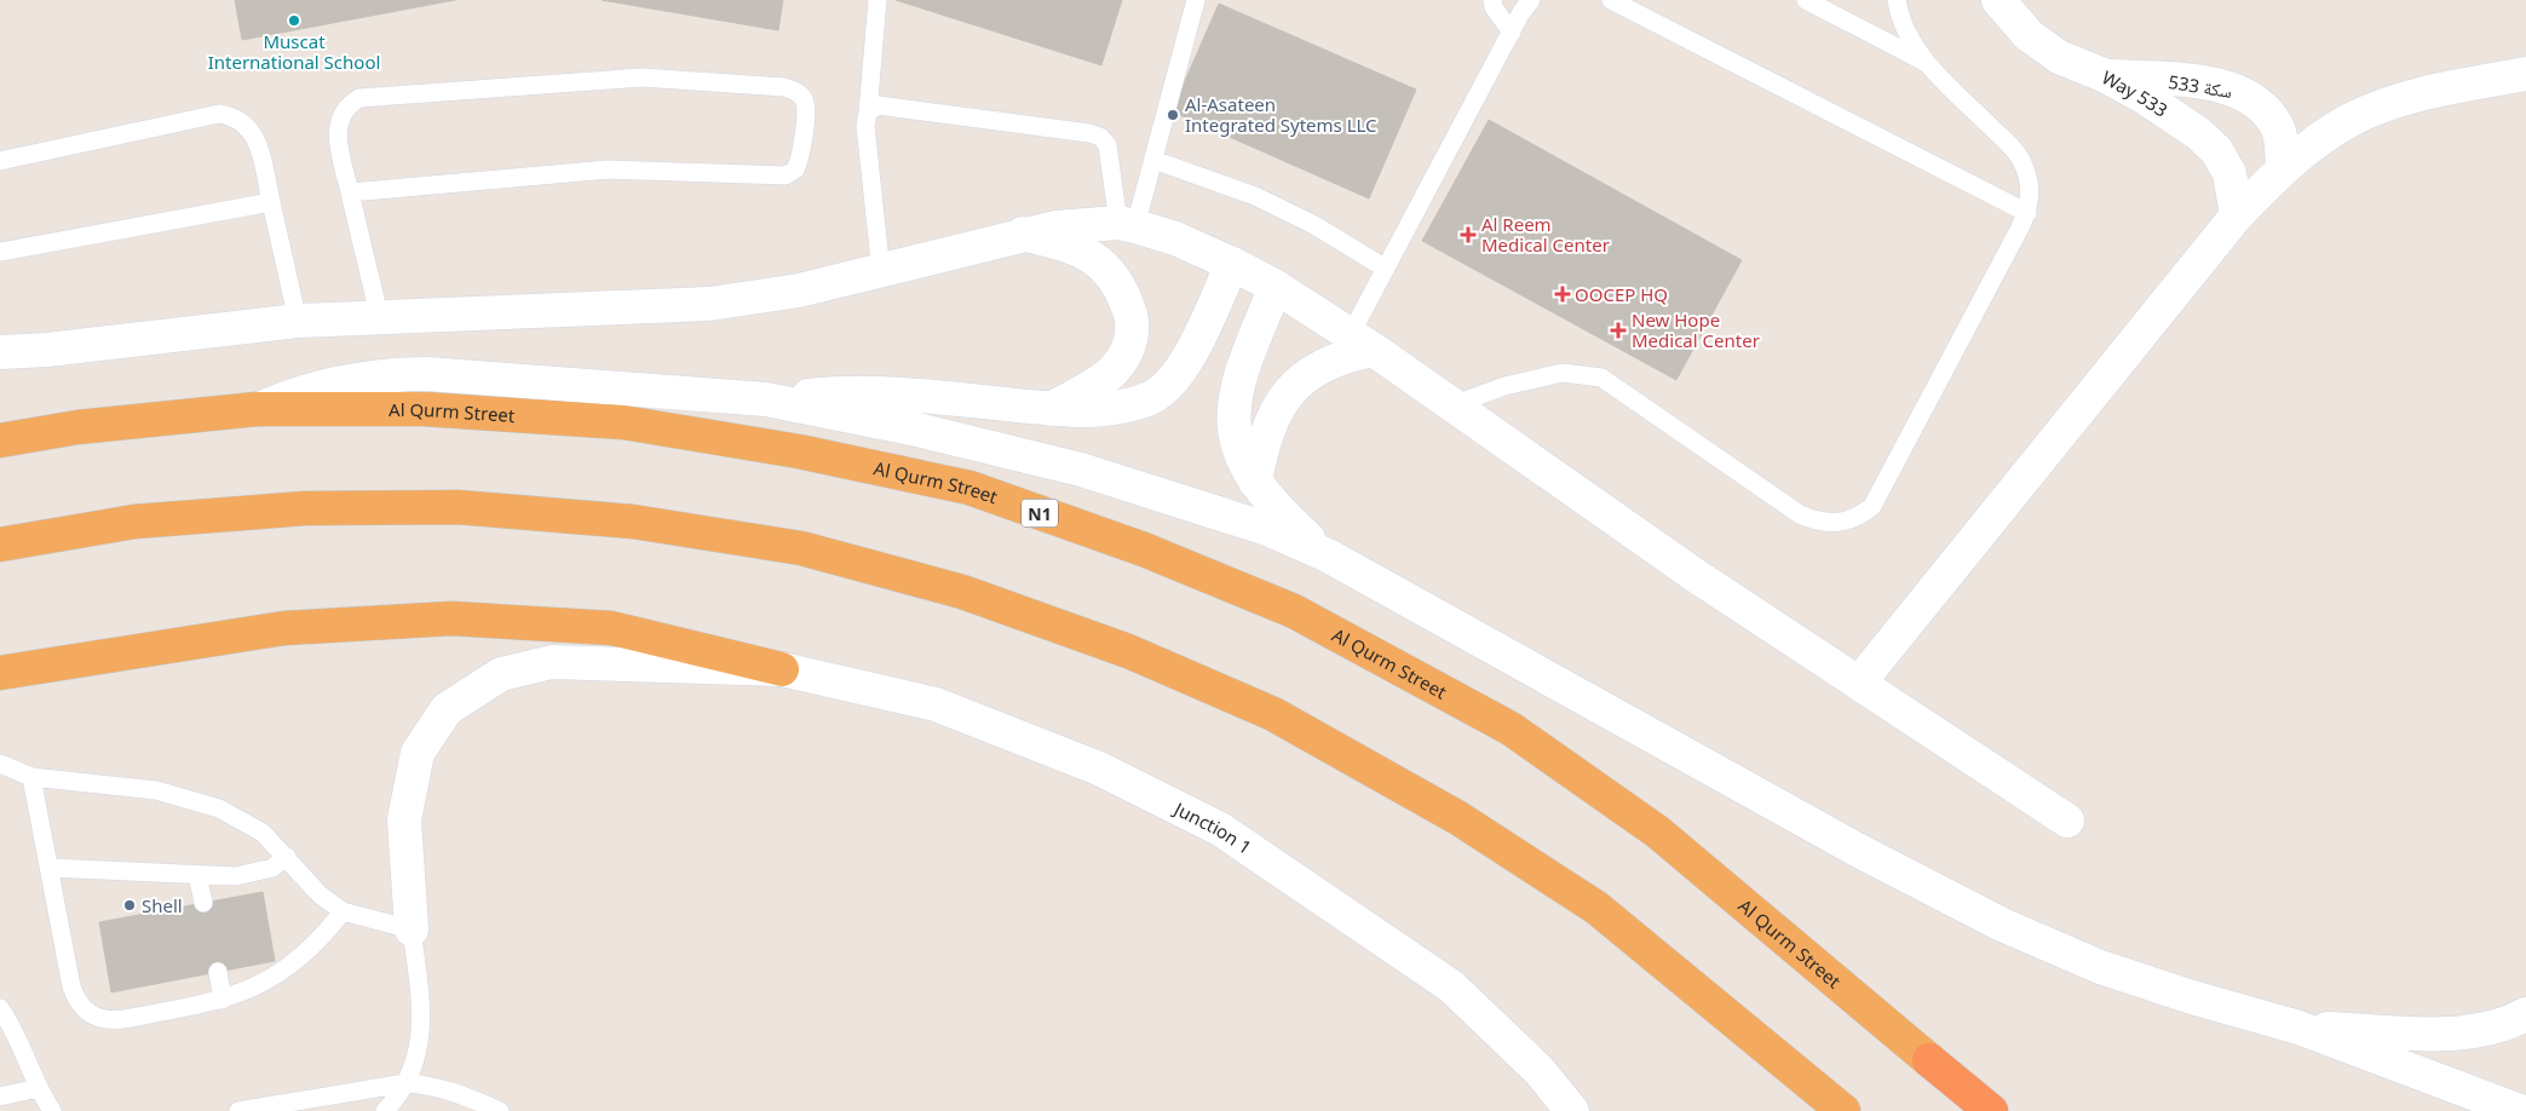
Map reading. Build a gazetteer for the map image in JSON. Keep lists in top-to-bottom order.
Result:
{
  "streets": {
    "highway": ["Al Qurm Street", "N1"],
    "street": ["سكة 533", "Way 533", "Junction 1"]
  },
  "crossings": [
    ["سكة 533", "Way 533"]
  ],
  "places": {
    "other": ["Muscat International School", "Al-Asateen Integrated Sytems LLC", "Shell"],
    "health": ["Al Reem Medical Center", "OOCEP HQ", "New Hope Medical Center"]
  }
}
